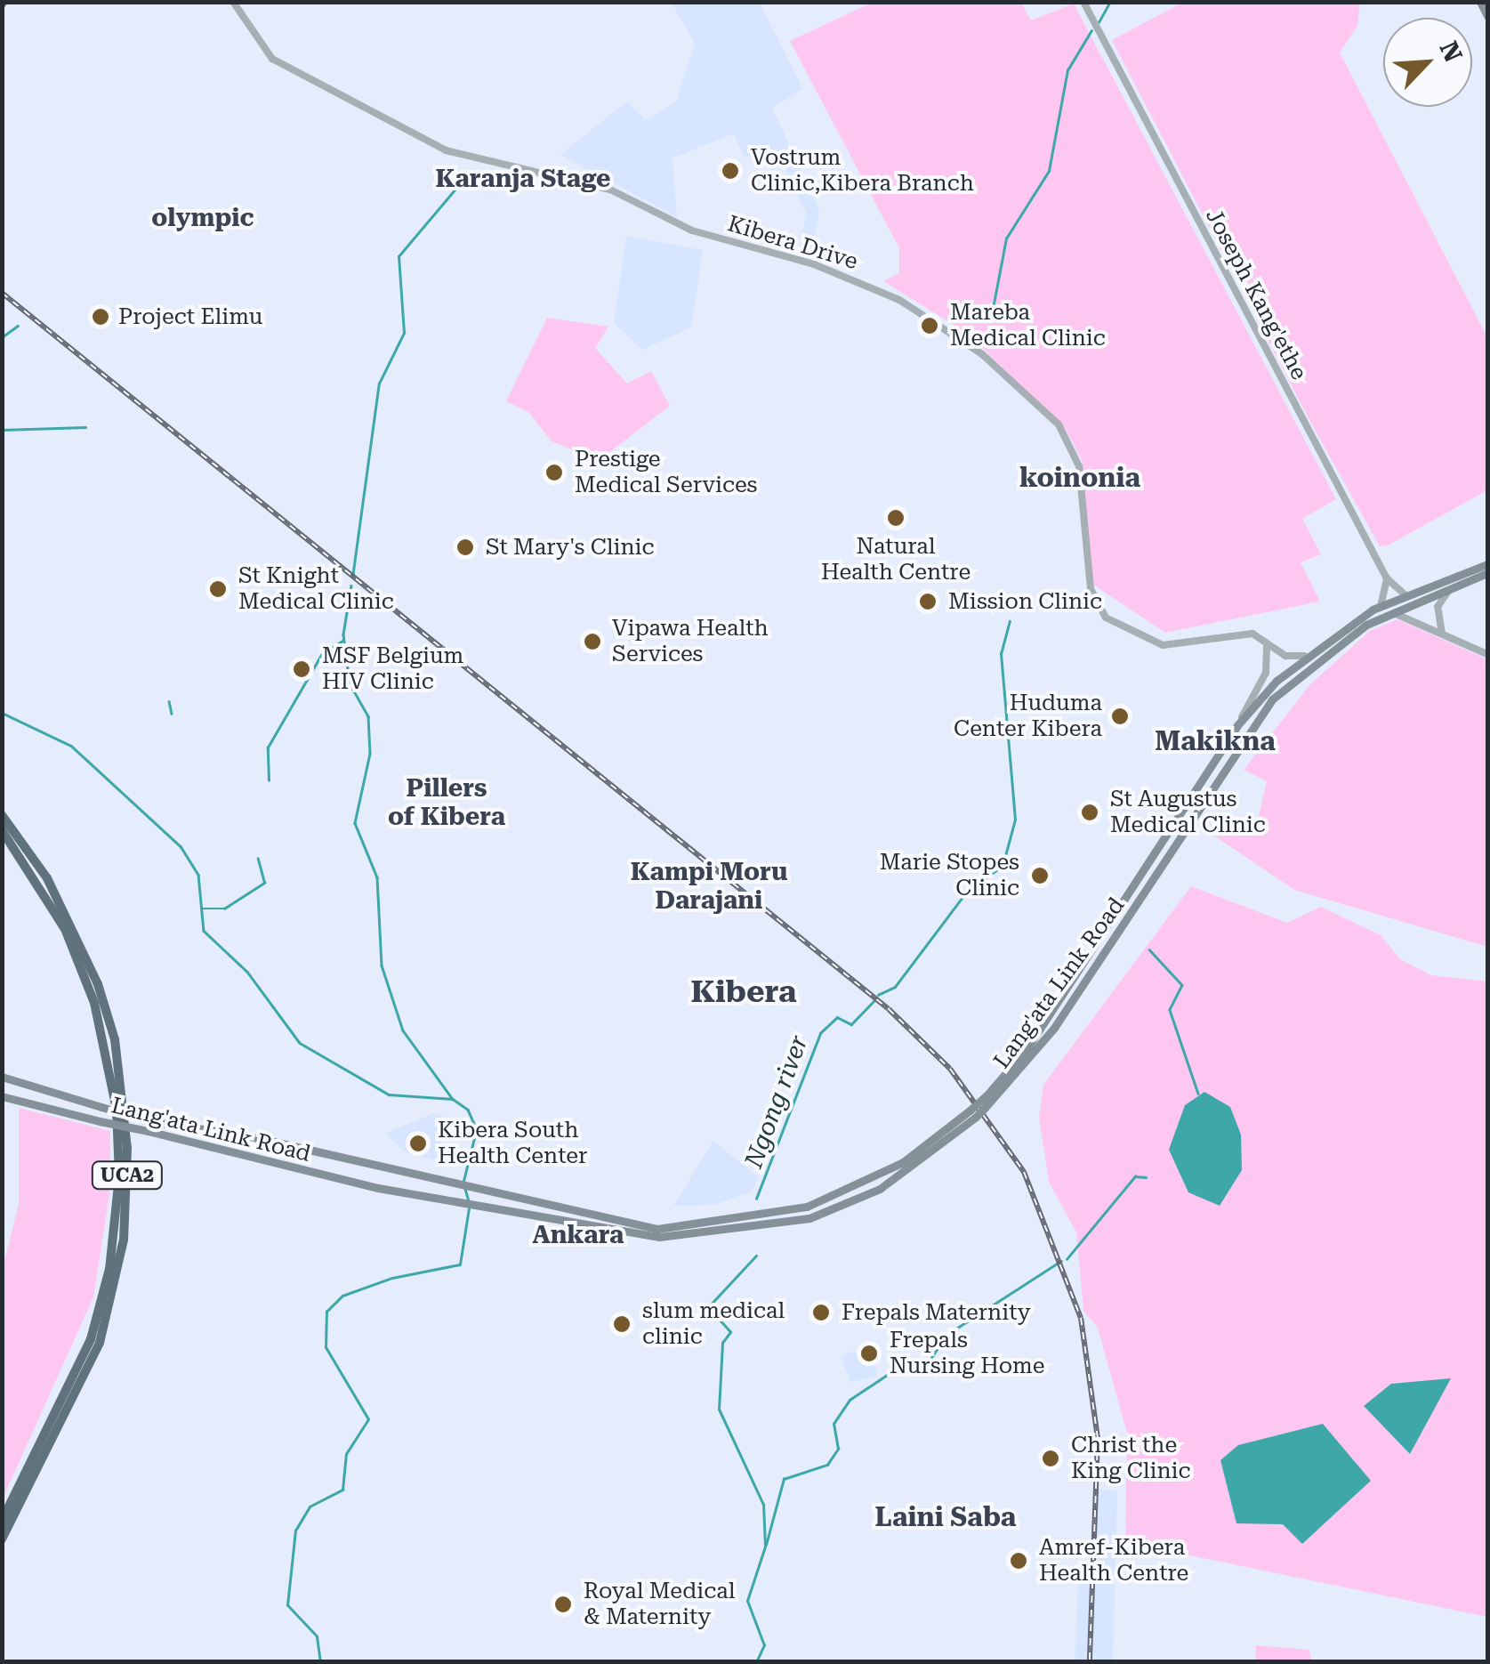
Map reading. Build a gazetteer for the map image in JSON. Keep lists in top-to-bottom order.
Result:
{
  "streets": {
    "highway": ["UCA2"],
    "main road": ["Lang'ata Link Road"],
    "street": ["Kibera Drive", "Joseph Kang'ethe"]
  },
  "crossings": [
    ["Joseph Kang'ethe", "Lang'ata Link Road"]
  ],
  "districts": [
    "Karanja Stage",
    "olympic",
    "koinonia",
    "Makikna",
    "Pillers of Kibera",
    "Kampi Moru Darajani",
    "Kibera",
    "Ankara",
    "Laini Saba"
  ],
  "water": ["Ngong river"],
  "places": [
    "Vostrum Clinic,Kibera Branch",
    "Project Elimu",
    "Mareba Medical Clinic",
    "Prestige Medical Services",
    "Natural Health Centre",
    "St Mary's Clinic",
    "St Knight Medical Clinic",
    "Mission Clinic",
    "Vipawa Health Services",
    "MSF Belgium HIV Clinic",
    "Huduma Center Kibera",
    "St Augustus Medical Clinic",
    "Marie Stopes Clinic",
    "Kibera South Health Center",
    "Frepals Maternity",
    "slum medical clinic",
    "Frepals Nursing Home",
    "Christ the King Clinic",
    "Amref-Kibera Health Centre",
    "Royal Medical & Maternity"
  ],
  "north": "top right"
}
